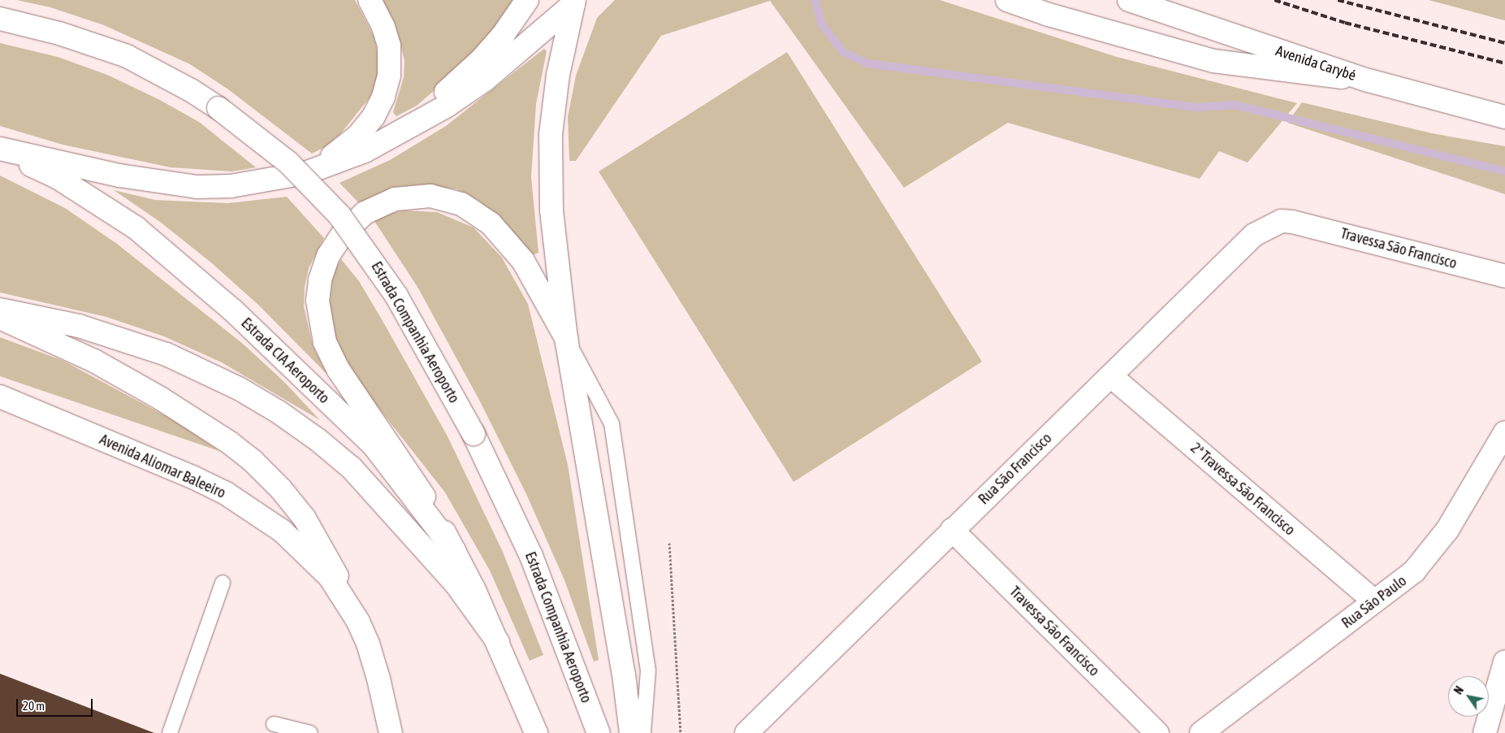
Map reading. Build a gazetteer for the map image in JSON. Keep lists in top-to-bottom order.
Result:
{
  "streets": {
    "main road": [
      "Avenida Carybé",
      "Travessa São Francisco",
      "Estrada Companhia Aeroporto",
      "Estrada CIA Aeroporto",
      "Avenida Aliomar Baleeiro",
      "Rua São Francisco",
      "2ª Travessa São Francisco",
      "Rua São Paulo"
    ]
  },
  "crossings": [
    ["Travessa São Francisco", "Rua São Francisco"],
    ["Rua São Francisco", "2ª Travessa São Francisco"],
    ["2ª Travessa São Francisco", "Rua São Paulo"]
  ],
  "scale_bar": "20 m",
  "north": "top left"
}
